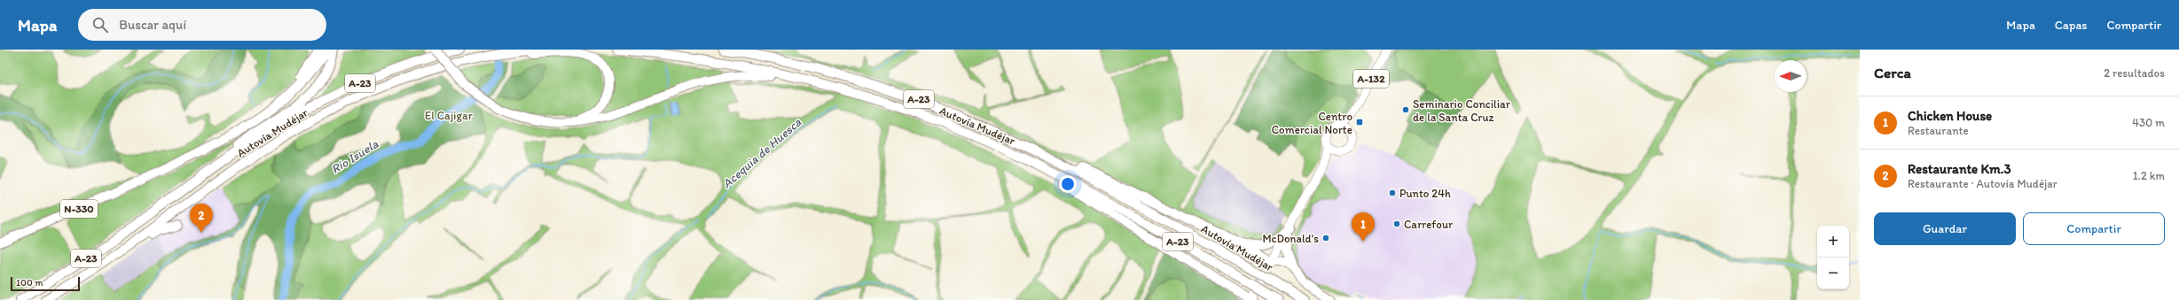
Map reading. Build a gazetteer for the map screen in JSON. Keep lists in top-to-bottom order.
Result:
{
  "streets": {
    "highway": ["A-23", "Autovía Mudéjar", "N-330"],
    "main road": ["A-132"]
  },
  "water": ["Acequia de Huesca", "Río Isuela"],
  "parks": ["El Cajigar"],
  "places": {
    "other": [
      "Seminario Conciliar de la Santa Cruz",
      "Punto 24h",
      "Carrefour",
      "McDonald's"
    ],
    "transit": ["Centro Comercial Norte"]
  },
  "scale_bar": "100 m",
  "north": "left",
  "page": {
    "header": "Mapa",
    "search": "Buscar aquí",
    "nav": ["Mapa", "Capas", "Compartir"],
    "heading": ["Cerca", "2 resultados"],
    "list": [
      {
        "mark": "1",
        "name": "Chicken House",
        "note": "Restaurante",
        "value": "430 m"
      },
      {
        "mark": "2",
        "name": "Restaurante Km.3",
        "note": "Restaurante · Autovía Mudéjar",
        "value": "1.2 km"
      }
    ],
    "buttons": ["Guardar", "Compartir"],
    "pins": ["2", "1"],
    "map_buttons": ["+", "−"],
    "scale": "100 m"
  }
}
